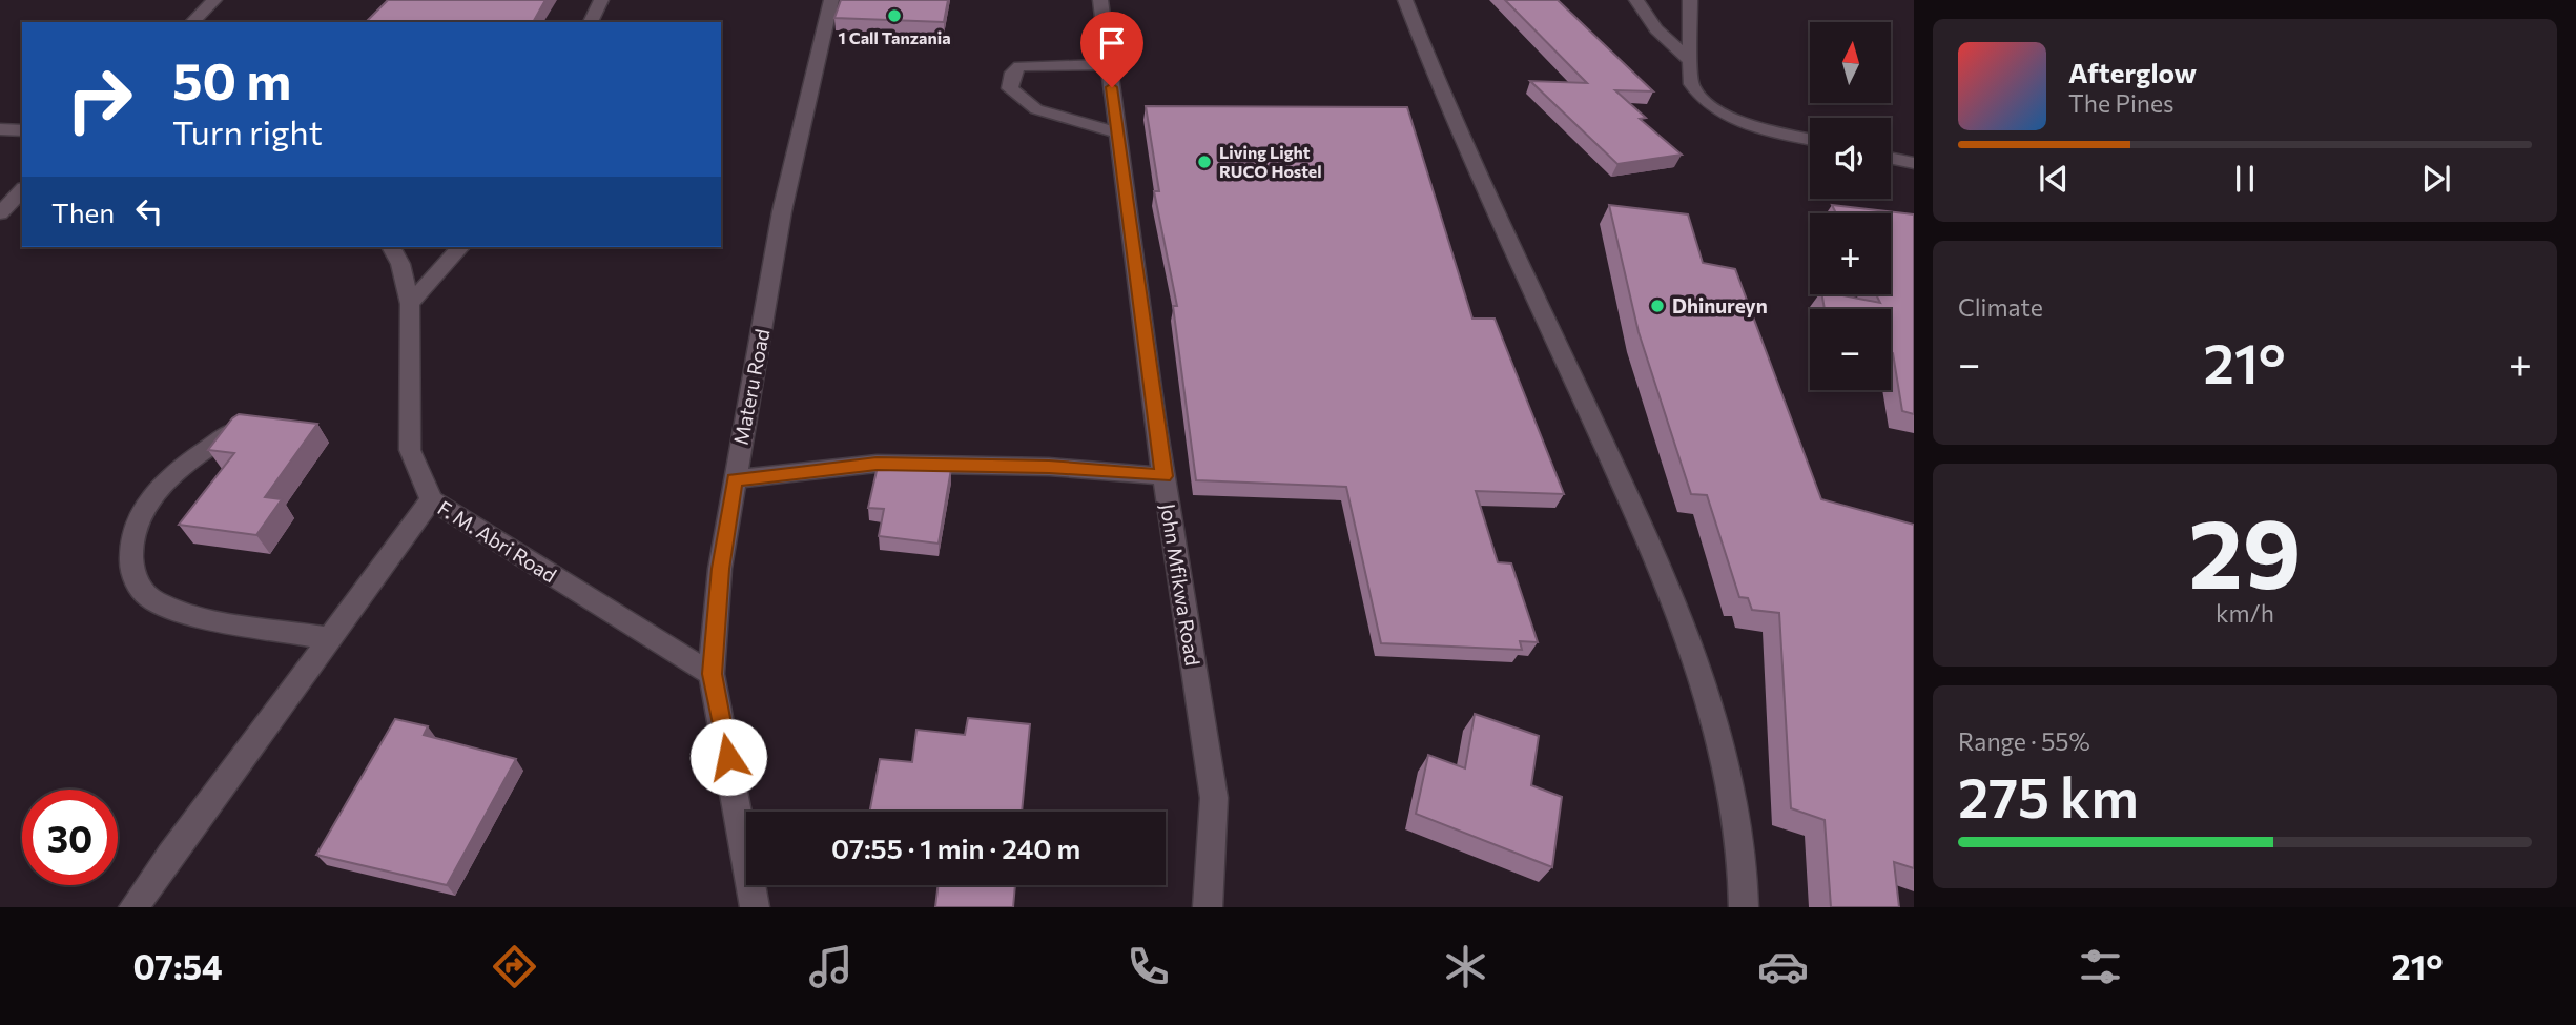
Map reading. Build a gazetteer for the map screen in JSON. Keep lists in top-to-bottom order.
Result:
{
  "streets": {
    "street": ["Materu Road", "F. M. Abri Road", "John Mfikwa Road"]
  },
  "crossings": [
    ["Materu Road", "F. M. Abri Road"]
  ],
  "places": ["1 Call Tanzania", "Living Light RUCO Hostel", "Dhinureyn"],
  "north": "top",
  "page": {
    "map_buttons": ["+", "−"],
    "turn": ["50 m", "Turn right"],
    "song": ["Afterglow", "The Pines"],
    "then": "Then",
    "tile": [
      "Climate",
      ["29", "km/h"],
      ["Range · 55%", "275 km"]
    ],
    "heat": ["−", "21°", "+"],
    "limit": "30",
    "trip": "07:55 · 1 min · 240 m",
    "tabs": ["07:54", "21°"]
  }
}
